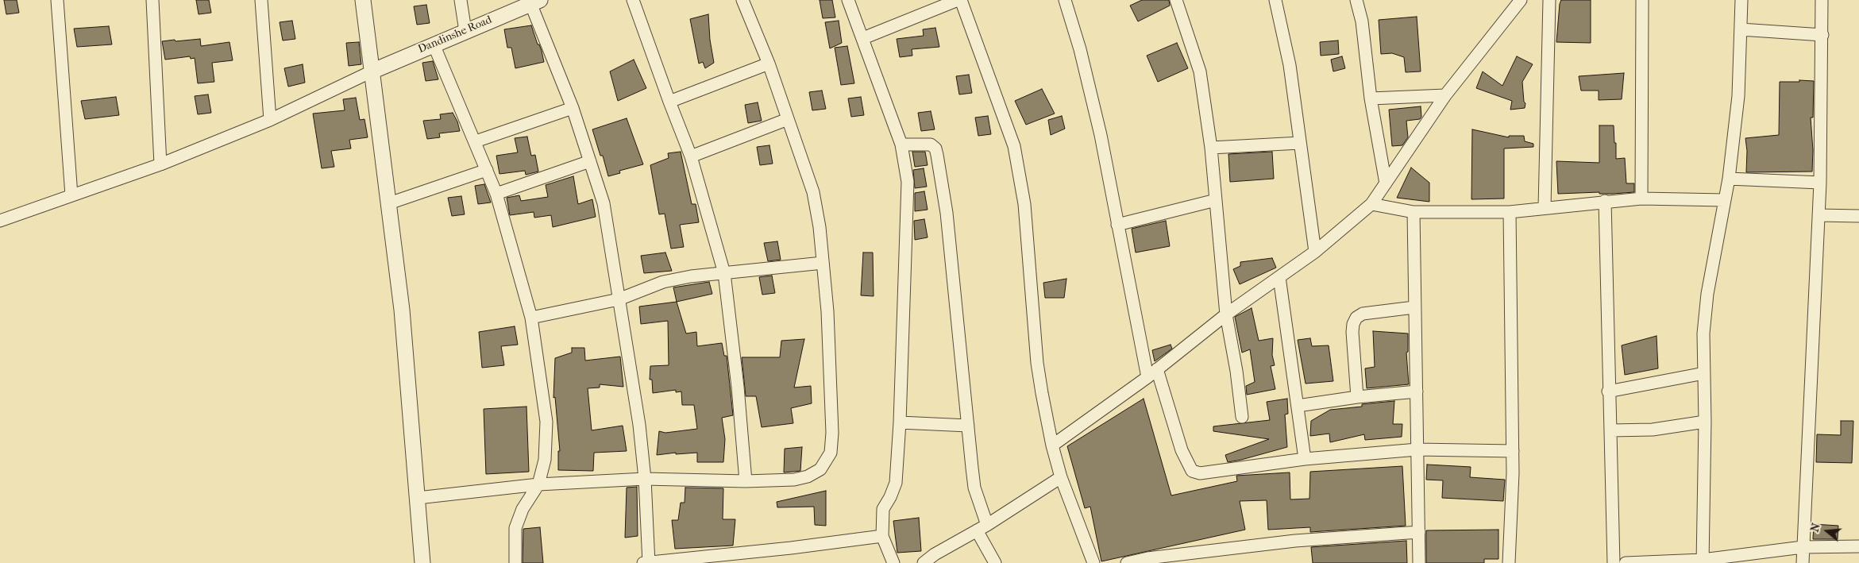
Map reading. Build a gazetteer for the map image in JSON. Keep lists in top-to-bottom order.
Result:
{
  "streets": {
    "street": ["Dandinshe Road"]
  },
  "north": "left"
}
